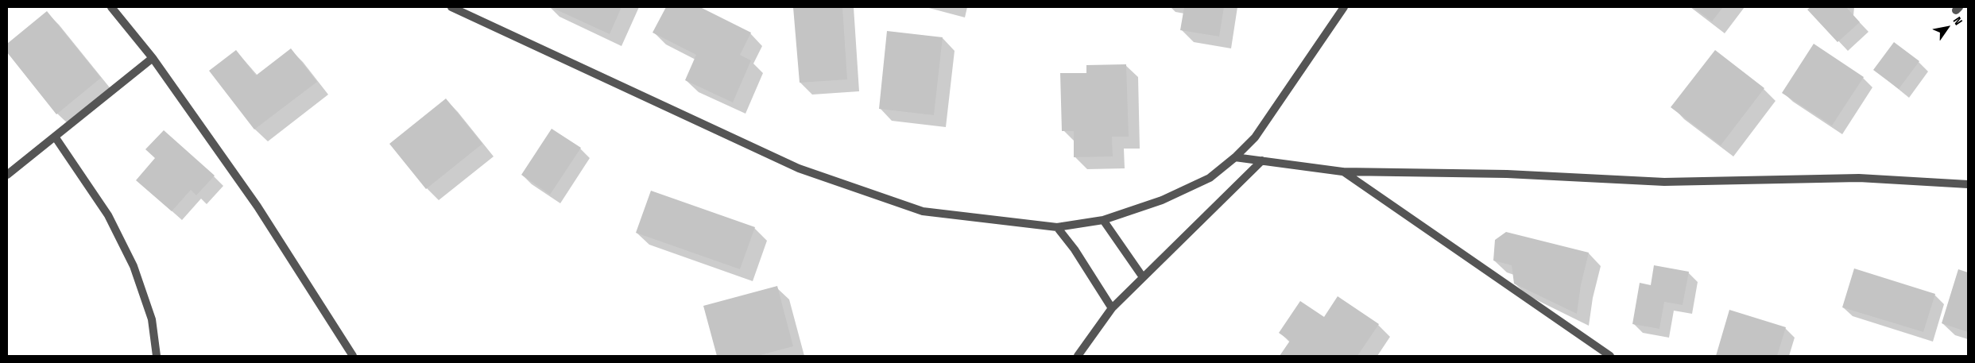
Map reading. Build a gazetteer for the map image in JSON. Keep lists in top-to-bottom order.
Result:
{
  "north": "top right"
}
